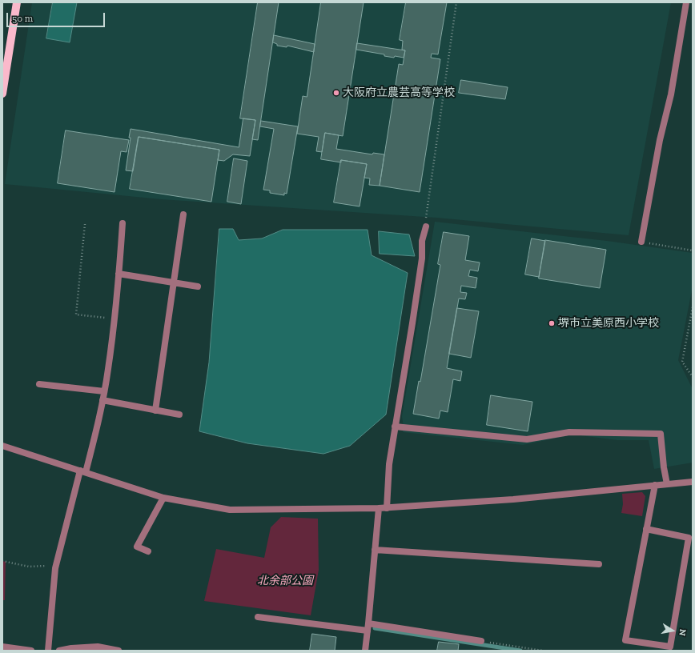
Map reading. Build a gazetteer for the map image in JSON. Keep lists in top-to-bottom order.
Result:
{
  "parks": ["北余部公園"],
  "places": ["大阪府立農芸高等学校", "堺市立美原西小学校"],
  "scale_bar": "50 m",
  "north": "right"
}
